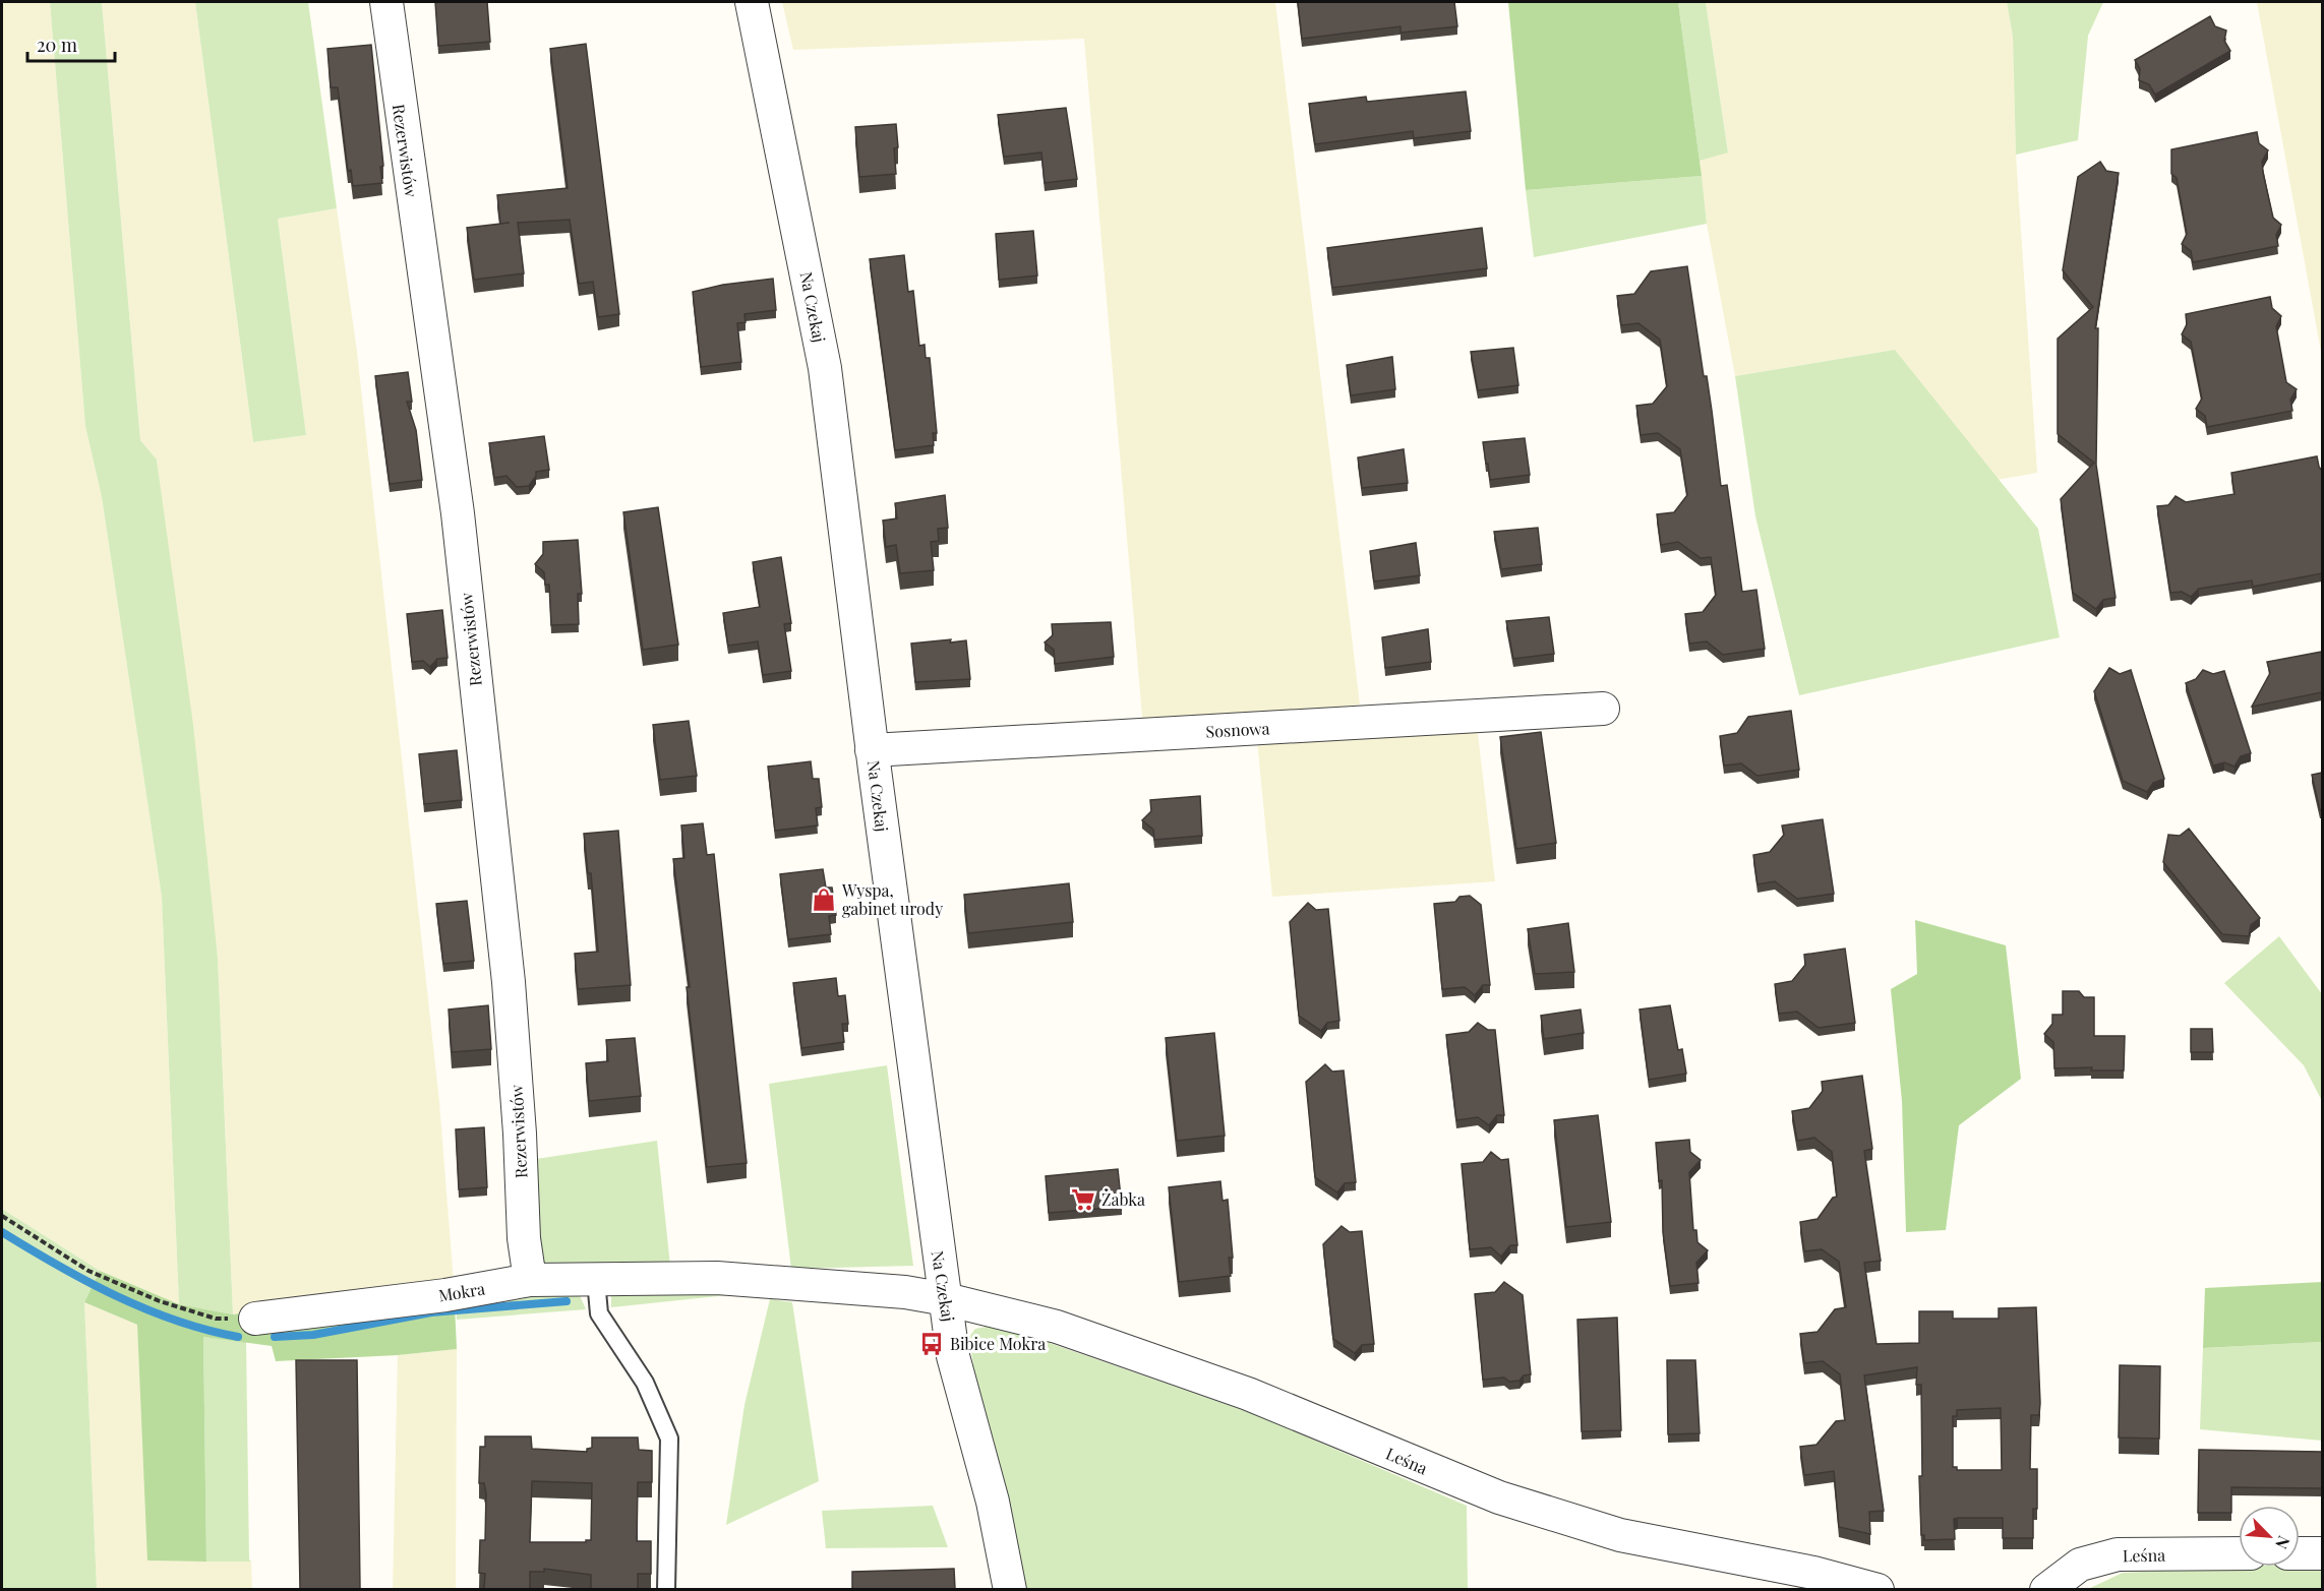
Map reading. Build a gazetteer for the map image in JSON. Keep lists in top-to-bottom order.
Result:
{
  "streets": {
    "street": [
      "Rezerwistów",
      "Na Czekaj",
      "Sosnowa",
      "Mokra",
      "Leśna"
    ]
  },
  "crossings": [
    ["Rezerwistów", "Mokra"],
    ["Na Czekaj", "Sosnowa"],
    ["Na Czekaj", "Mokra"],
    ["Na Czekaj", "Leśna"],
    ["Mokra", "Leśna"]
  ],
  "places": {
    "shop": ["Wyspa, gabinet urody"],
    "supermarket": ["Żabka"],
    "bus stop": ["Bibice Mokra"]
  },
  "scale_bar": "20 m",
  "north": "bottom right"
}
